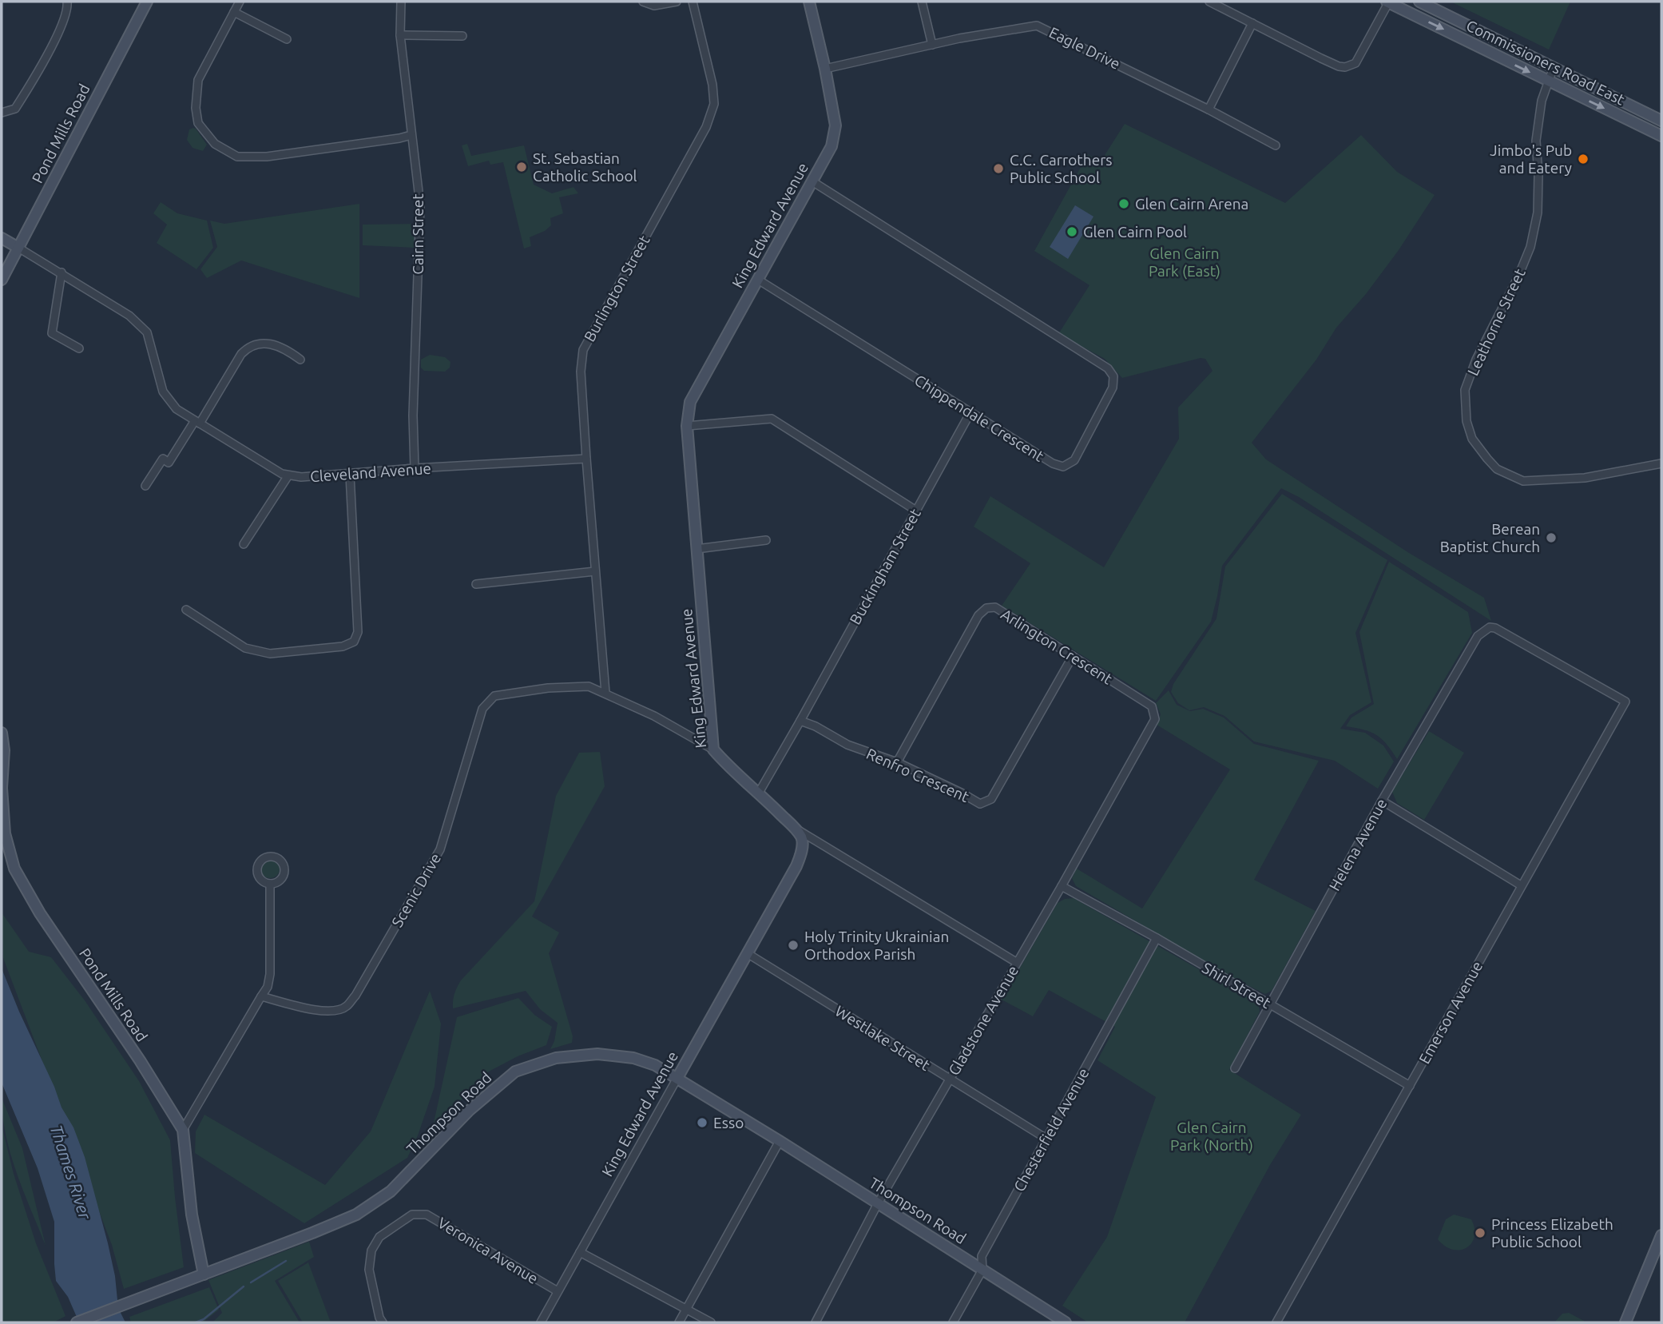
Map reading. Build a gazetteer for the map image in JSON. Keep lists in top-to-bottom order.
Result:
{
  "streets": {
    "street": [
      "Eagle Drive",
      "Commissioners Road East",
      "Pond Mills Road",
      "King Edward Avenue",
      "Cairn Street",
      "Burlington Street",
      "Leathorne Street",
      "Chippendale Crescent",
      "Cleveland Avenue",
      "Buckingham Street",
      "Arlington Crescent",
      "Renfro Crescent",
      "Helena Avenue",
      "Scenic Drive",
      "Shirl Street",
      "Emerson Avenue",
      "Gladstone Avenue",
      "Westlake Street",
      "Thompson Road",
      "Chesterfield Avenue",
      "Veronica Avenue"
    ]
  },
  "crossings": [
    ["Eagle Drive", "King Edward Avenue"],
    ["Commissioners Road East", "Leathorne Street"],
    ["Pond Mills Road", "Cleveland Avenue"],
    ["Pond Mills Road", "Thompson Road"],
    ["King Edward Avenue", "Chippendale Crescent"],
    ["King Edward Avenue", "Scenic Drive"],
    ["King Edward Avenue", "Westlake Street"],
    ["King Edward Avenue", "Thompson Road"],
    ["King Edward Avenue", "Veronica Avenue"],
    ["Cairn Street", "Cleveland Avenue"],
    ["Burlington Street", "Cleveland Avenue"],
    ["Burlington Street", "Scenic Drive"],
    ["Chippendale Crescent", "Buckingham Street"],
    ["Buckingham Street", "Renfro Crescent"],
    ["Arlington Crescent", "Renfro Crescent"],
    ["Arlington Crescent", "Gladstone Avenue"],
    ["Helena Avenue", "Shirl Street"],
    ["Helena Avenue", "Emerson Avenue"],
    ["Shirl Street", "Emerson Avenue"],
    ["Shirl Street", "Gladstone Avenue"],
    ["Shirl Street", "Chesterfield Avenue"],
    ["Gladstone Avenue", "Westlake Street"],
    ["Gladstone Avenue", "Thompson Road"],
    ["Westlake Street", "Chesterfield Avenue"],
    ["Thompson Road", "Chesterfield Avenue"]
  ],
  "water": ["Thames River"],
  "parks": ["Glen Cairn Park (East)", "Glen Cairn Park (North)"],
  "places": [
    "Jimbo's Pub and Eatery",
    "St. Sebastian Catholic School",
    "C.C. Carrothers Public School",
    "Glen Cairn Arena",
    "Glen Cairn Pool",
    "Berean Baptist Church",
    "Holy Trinity Ukrainian Orthodox Parish",
    "Esso",
    "Princess Elizabeth Public School"
  ]
}
